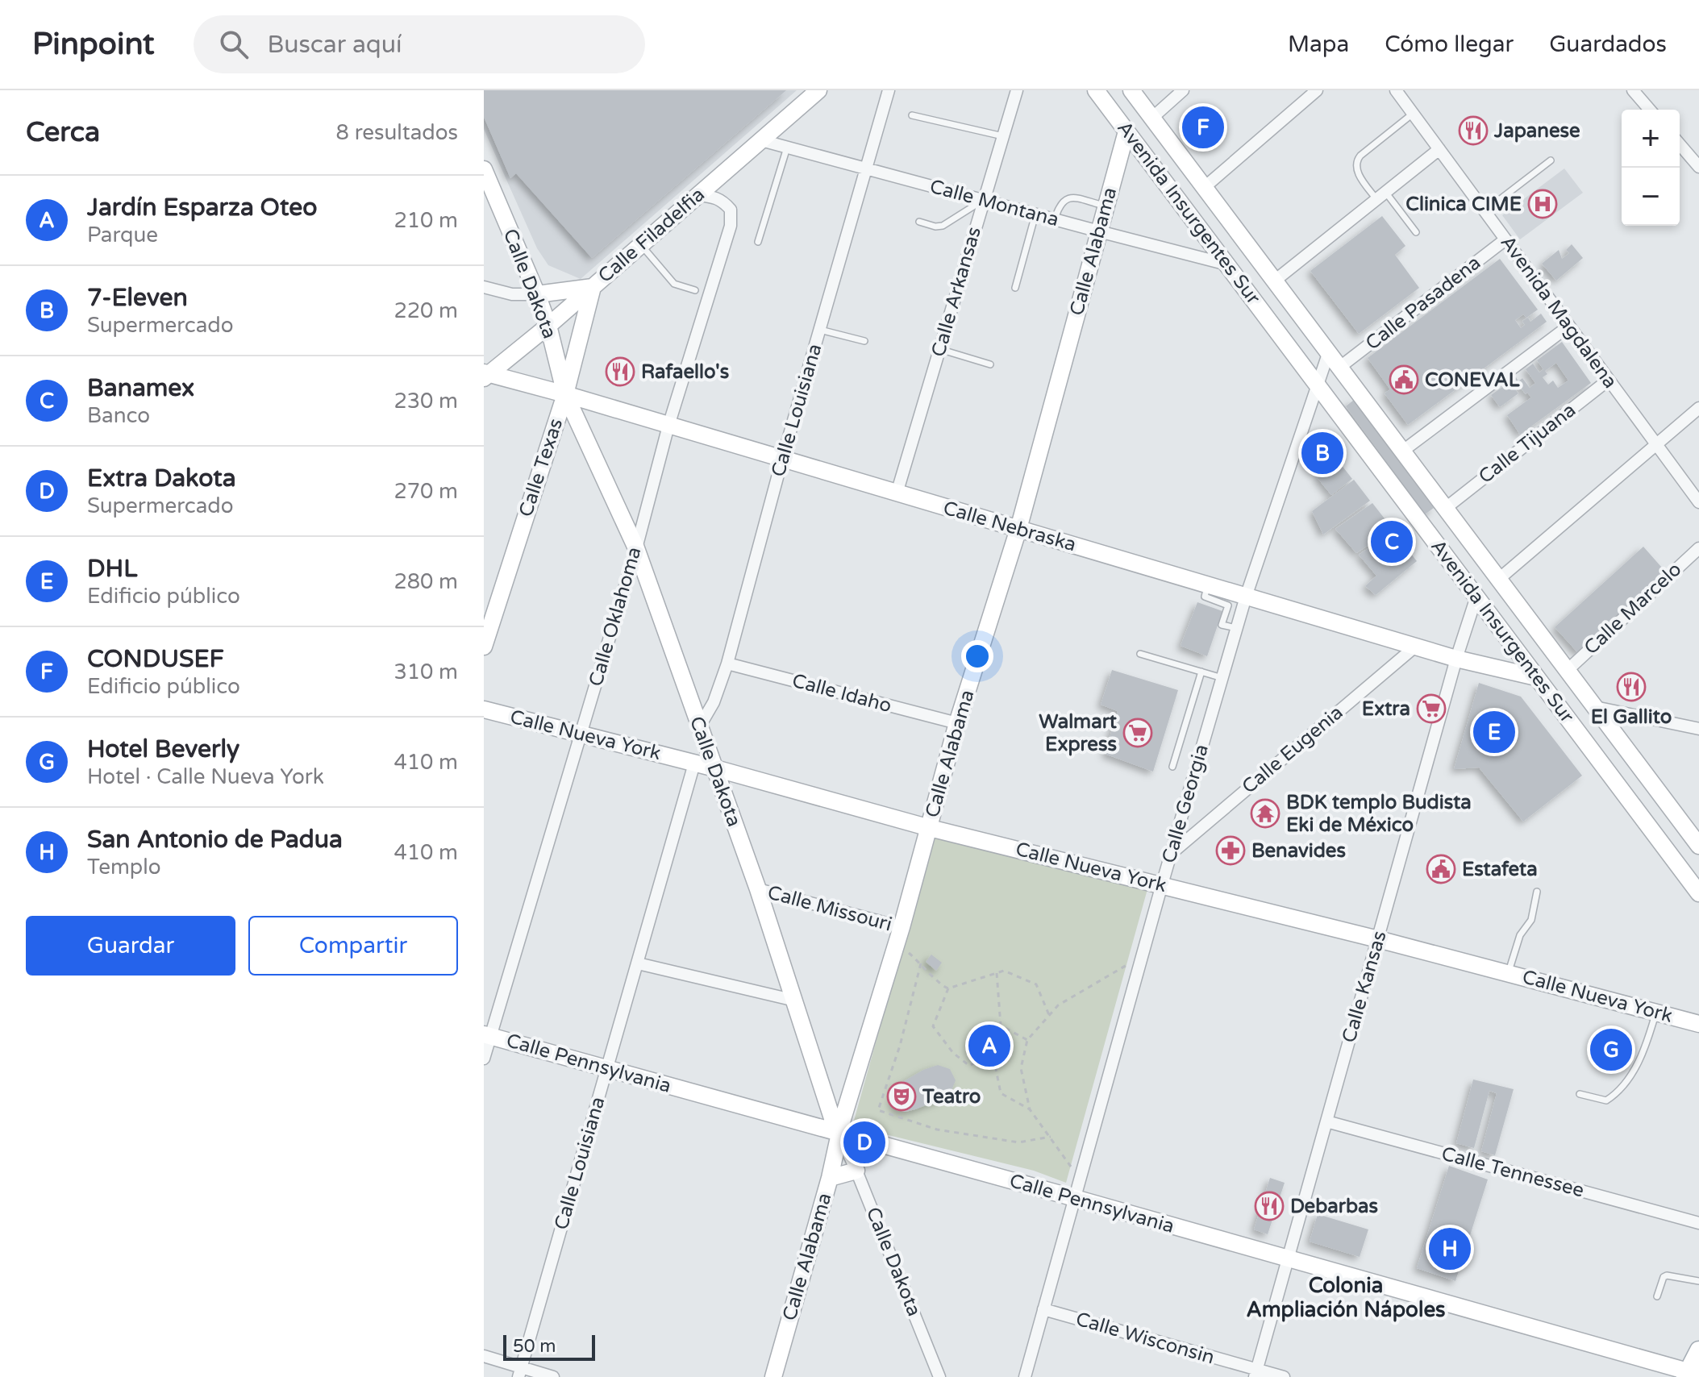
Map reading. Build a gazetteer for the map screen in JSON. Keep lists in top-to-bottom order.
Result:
{
  "streets": {
    "street": [
      "Calle Montana",
      "Avenida Insurgentes Sur",
      "Calle Filadelfia",
      "Calle Alabama",
      "Calle Dakota",
      "Calle Arkansas",
      "Calle Pasadena",
      "Avenida Magdalena",
      "Calle Louisiana",
      "Calle Tijuana",
      "Calle Texas",
      "Calle Nebraska",
      "Calle Marcelo",
      "Calle Oklahoma",
      "Calle Idaho",
      "Calle Nueva York",
      "Calle Eugenia",
      "Calle Georgia",
      "Calle Missouri",
      "Calle Kansas",
      "Calle Pennsylvania",
      "Calle Tennessee",
      "Calle Wisconsin"
    ]
  },
  "crossings": [
    ["Calle Montana", "Avenida Insurgentes Sur"],
    ["Calle Montana", "Calle Filadelfia"],
    ["Calle Montana", "Calle Alabama"],
    ["Calle Montana", "Calle Arkansas"],
    ["Calle Montana", "Calle Louisiana"],
    ["Avenida Insurgentes Sur", "Calle Alabama"],
    ["Avenida Insurgentes Sur", "Calle Pasadena"],
    ["Avenida Insurgentes Sur", "Calle Tijuana"],
    ["Avenida Insurgentes Sur", "Calle Nebraska"],
    ["Avenida Insurgentes Sur", "Calle Marcelo"],
    ["Avenida Insurgentes Sur", "Calle Georgia"],
    ["Avenida Insurgentes Sur", "Calle Kansas"],
    ["Calle Filadelfia", "Calle Dakota"],
    ["Calle Filadelfia", "Calle Texas"],
    ["Calle Filadelfia", "Calle Nebraska"],
    ["Calle Filadelfia", "Calle Oklahoma"],
    ["Calle Alabama", "Calle Dakota"],
    ["Calle Alabama", "Calle Nebraska"],
    ["Calle Alabama", "Calle Idaho"],
    ["Calle Alabama", "Calle Nueva York"],
    ["Calle Alabama", "Calle Missouri"],
    ["Calle Alabama", "Calle Pennsylvania"],
    ["Calle Dakota", "Calle Louisiana"],
    ["Calle Dakota", "Calle Texas"],
    ["Calle Dakota", "Calle Nebraska"],
    ["Calle Dakota", "Calle Oklahoma"],
    ["Calle Dakota", "Calle Nueva York"],
    ["Calle Dakota", "Calle Missouri"],
    ["Calle Dakota", "Calle Pennsylvania"],
    ["Calle Arkansas", "Calle Nebraska"],
    ["Calle Pasadena", "Avenida Magdalena"],
    ["Avenida Magdalena", "Calle Tijuana"],
    ["Calle Louisiana", "Calle Nebraska"],
    ["Calle Louisiana", "Calle Idaho"],
    ["Calle Louisiana", "Calle Nueva York"],
    ["Calle Louisiana", "Calle Pennsylvania"],
    ["Calle Texas", "Calle Nebraska"],
    ["Calle Nebraska", "Calle Oklahoma"],
    ["Calle Nebraska", "Calle Eugenia"],
    ["Calle Nebraska", "Calle Georgia"],
    ["Calle Nebraska", "Calle Kansas"],
    ["Calle Oklahoma", "Calle Nueva York"],
    ["Calle Oklahoma", "Calle Pennsylvania"],
    ["Calle Nueva York", "Calle Georgia"],
    ["Calle Nueva York", "Calle Kansas"],
    ["Calle Eugenia", "Calle Georgia"],
    ["Calle Georgia", "Calle Pennsylvania"],
    ["Calle Georgia", "Calle Wisconsin"],
    ["Calle Kansas", "Calle Pennsylvania"],
    ["Calle Kansas", "Calle Tennessee"],
    ["Calle Kansas", "Calle Wisconsin"]
  ],
  "districts": ["Colonia Ampliación Nápoles"],
  "places": {
    "restaurant": [
      "Japanese",
      "Rafaello's",
      "El Gallito",
      "Debarbas"
    ],
    "hospital": ["Clinica CIME"],
    "public building": ["CONEVAL", "Estafeta"],
    "supermarket": ["Extra", "Walmart Express"],
    "temple": ["BDK templo Budista Eki de México"],
    "pharmacy": ["Benavides"],
    "theatre": ["Teatro"]
  },
  "scale_bar": "50 m",
  "page": {
    "header": "Pinpoint",
    "search": "Buscar aquí",
    "nav": ["Mapa", "Cómo llegar", "Guardados"],
    "heading": ["Cerca", "8 resultados"],
    "pins": [
      "F",
      "B",
      "C",
      "E",
      "A",
      "G",
      "D",
      "H"
    ],
    "map_buttons": ["+", "−"],
    "list": [
      {
        "mark": "A",
        "name": "Jardín Esparza Oteo",
        "note": "Parque",
        "value": "210 m"
      },
      {
        "mark": "B",
        "name": "7-Eleven",
        "note": "Supermercado",
        "value": "220 m"
      },
      {
        "mark": "C",
        "name": "Banamex",
        "note": "Banco",
        "value": "230 m"
      },
      {
        "mark": "D",
        "name": "Extra Dakota",
        "note": "Supermercado",
        "value": "270 m"
      },
      {
        "mark": "E",
        "name": "DHL",
        "note": "Edificio público",
        "value": "280 m"
      },
      {
        "mark": "F",
        "name": "CONDUSEF",
        "note": "Edificio público",
        "value": "310 m"
      },
      {
        "mark": "G",
        "name": "Hotel Beverly",
        "note": "Hotel · Calle Nueva York",
        "value": "410 m"
      },
      {
        "mark": "H",
        "name": "San Antonio de Padua",
        "note": "Templo",
        "value": "410 m"
      }
    ],
    "buttons": ["Guardar", "Compartir"],
    "scale": "50 m"
  }
}
